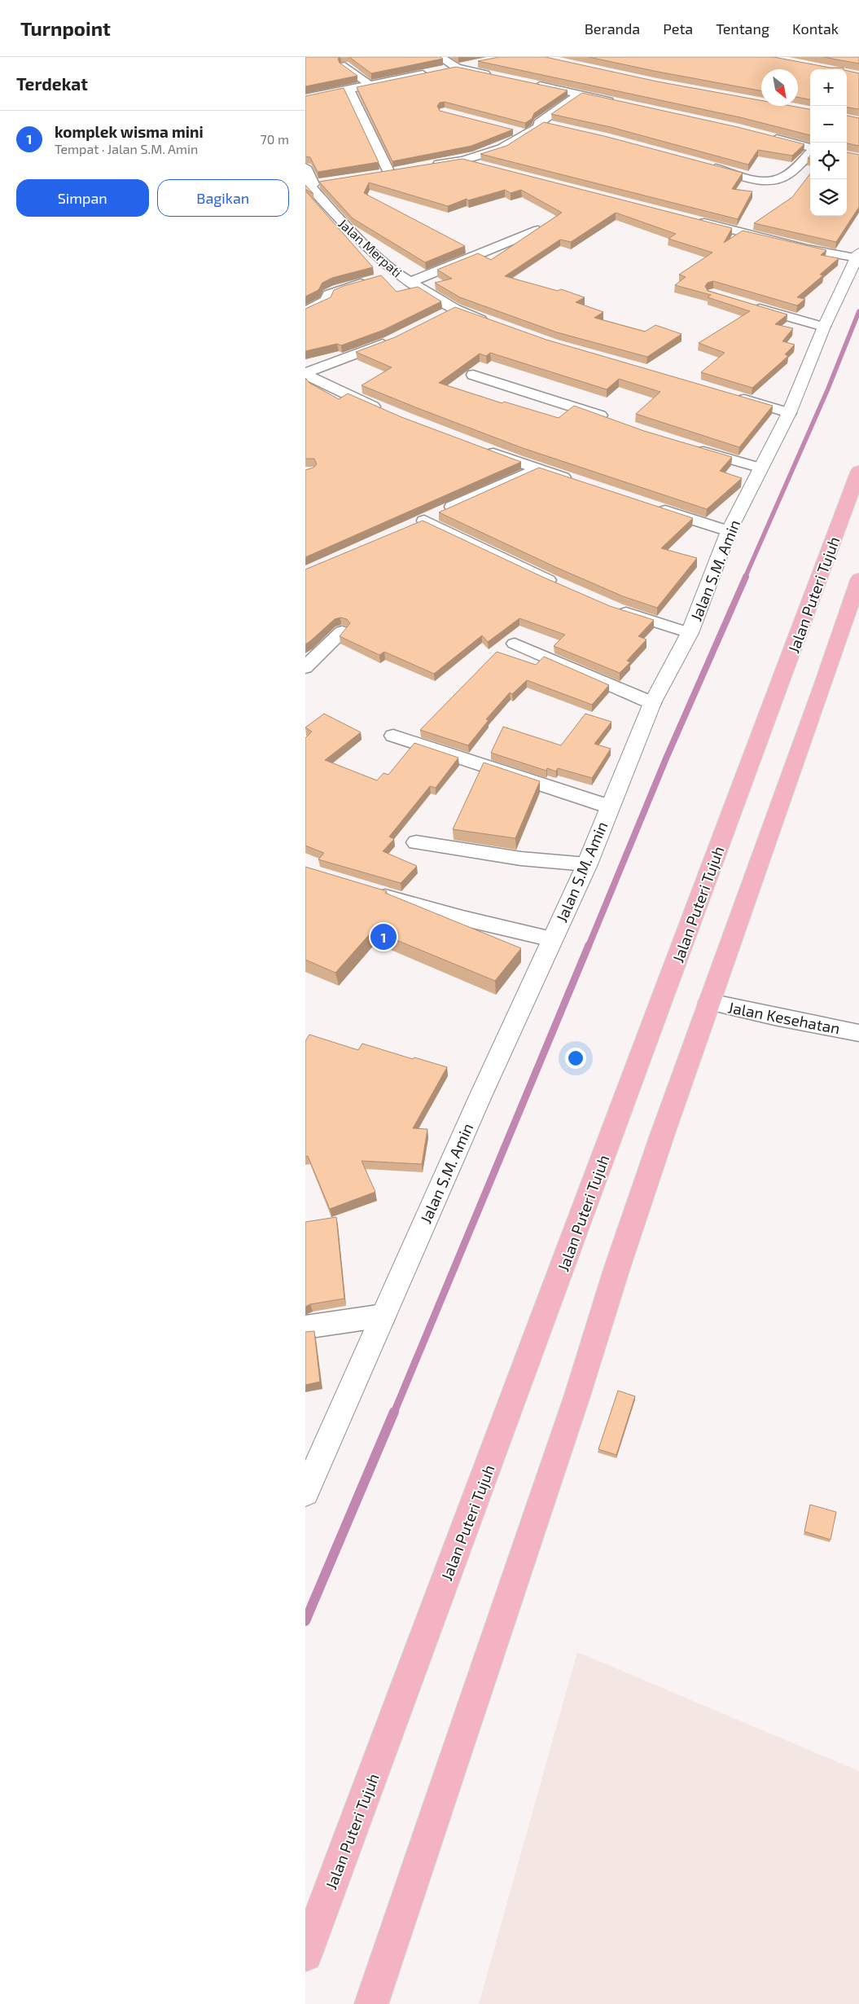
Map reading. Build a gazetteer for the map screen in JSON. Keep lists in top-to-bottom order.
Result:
{
  "streets": {
    "highway": ["Jalan Puteri Tujuh"],
    "street": ["Jalan Merpati", "Jalan S.M. Amin", "Jalan Kesehatan"]
  },
  "north": "bottom right",
  "page": {
    "header": "Turnpoint",
    "nav": [
      "Beranda",
      "Peta",
      "Tentang",
      "Kontak"
    ],
    "heading": "Terdekat",
    "map_buttons": ["+", "−"],
    "list": [
      {
        "mark": "1",
        "name": "komplek wisma mini",
        "note": "Tempat · Jalan S.M. Amin",
        "value": "70 m"
      }
    ],
    "buttons": ["Simpan", "Bagikan"],
    "pins": "1"
  }
}
